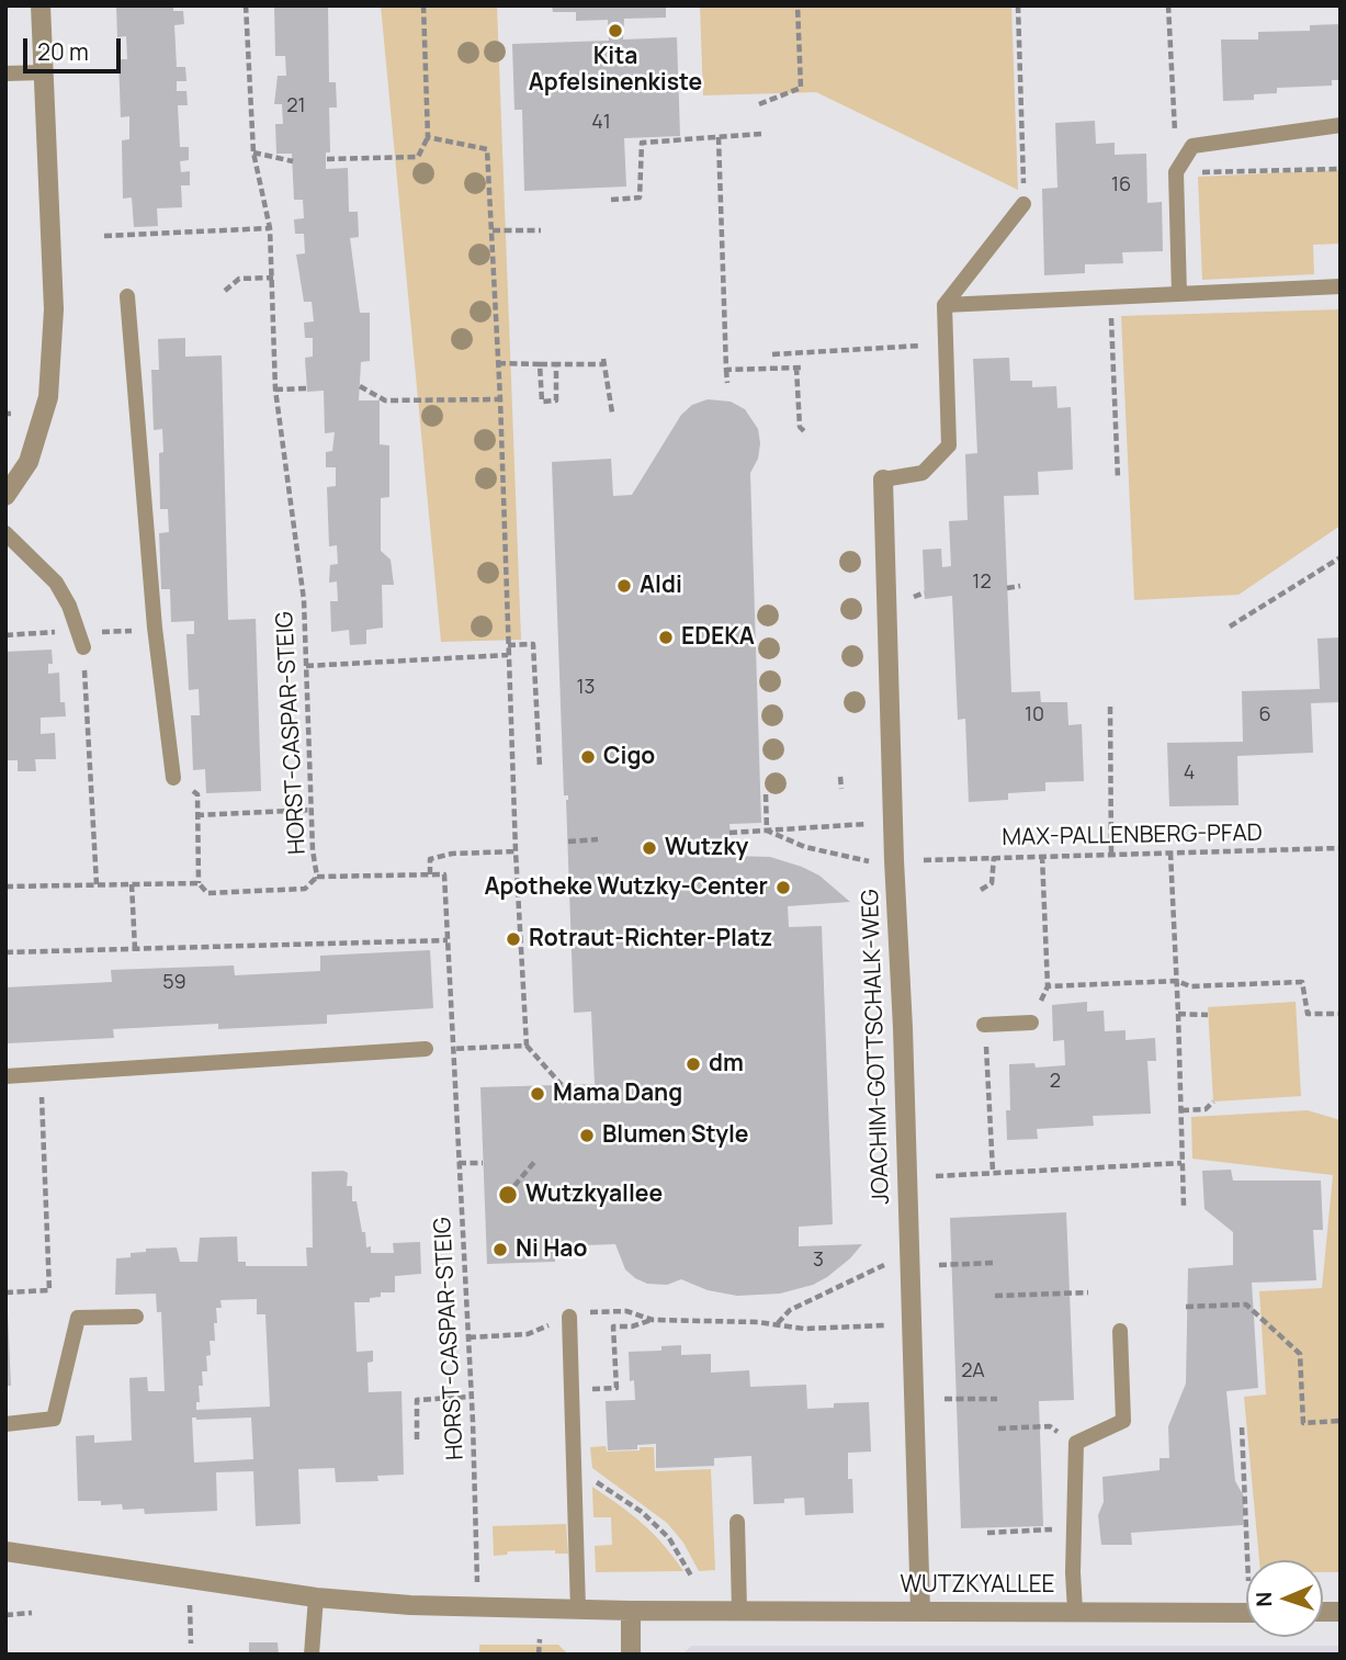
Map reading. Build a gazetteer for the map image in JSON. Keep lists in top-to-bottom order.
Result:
{
  "streets": {
    "street": ["JOACHIM-GOTTSCHALK-WEG", "WUTZKYALLEE"],
    "path": ["HORST-CASPAR-STEIG", "MAX-PALLENBERG-PFAD"]
  },
  "crossings": [
    ["HORST-CASPAR-STEIG", "WUTZKYALLEE"],
    ["JOACHIM-GOTTSCHALK-WEG", "WUTZKYALLEE"]
  ],
  "places": [
    "Kita Apfelsinenkiste",
    "Aldi",
    "EDEKA",
    "Cigo",
    "Wutzky",
    "Apotheke Wutzky-Center",
    "Rotraut-Richter-Platz",
    "dm",
    "Mama Dang",
    "Blumen Style",
    "Wutzkyallee",
    "Ni Hao"
  ],
  "house_numbers": [
    "21",
    "41",
    "16",
    "12",
    "13",
    "10",
    "6",
    "4",
    "59",
    "2",
    "3",
    "2A"
  ],
  "scale_bar": "20 m",
  "north": "left"
}
